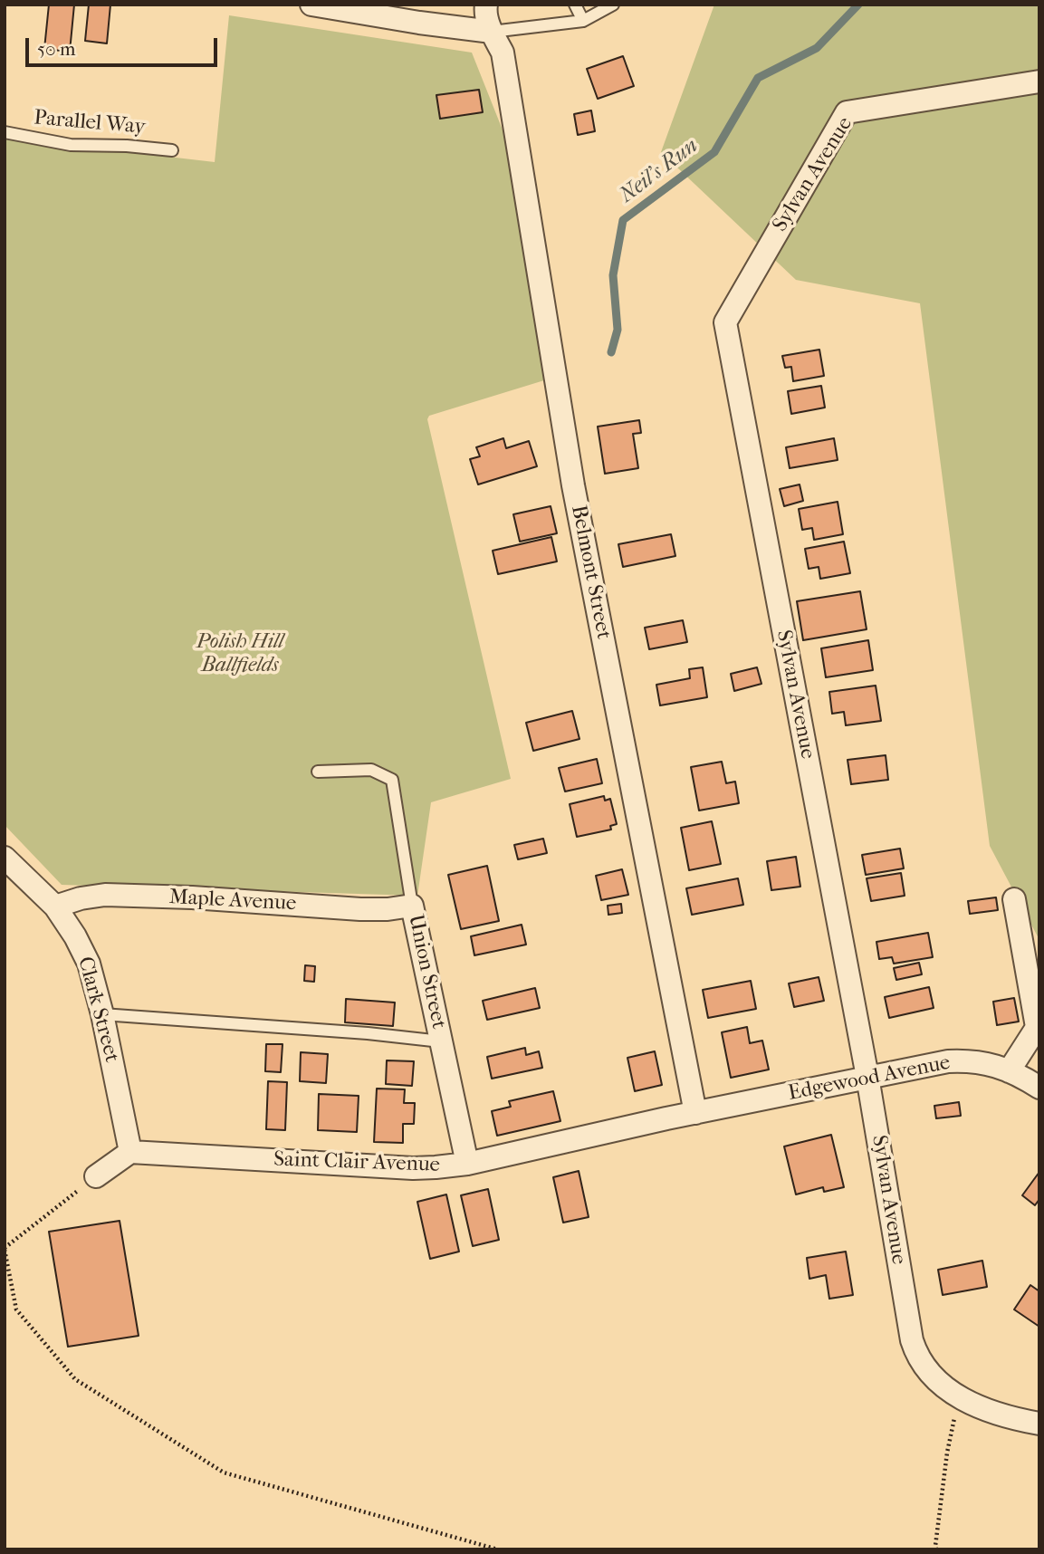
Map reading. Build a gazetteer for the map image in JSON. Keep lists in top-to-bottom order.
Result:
{
  "streets": {
    "street": [
      "Sylvan Avenue",
      "Belmont Street",
      "Maple Avenue",
      "Union Street",
      "Clark Street",
      "Edgewood Avenue",
      "Saint Clair Avenue"
    ],
    "lane": ["Parallel Way"]
  },
  "crossings": [
    ["Sylvan Avenue", "Edgewood Avenue"],
    ["Belmont Street", "Edgewood Avenue"],
    ["Belmont Street", "Saint Clair Avenue"],
    ["Maple Avenue", "Union Street"],
    ["Maple Avenue", "Clark Street"],
    ["Union Street", "Saint Clair Avenue"],
    ["Clark Street", "Saint Clair Avenue"],
    ["Edgewood Avenue", "Saint Clair Avenue"]
  ],
  "water": ["Neil's Run"],
  "parks": ["Polish Hill Ballfields"],
  "scale_bar": "50 m"
}
